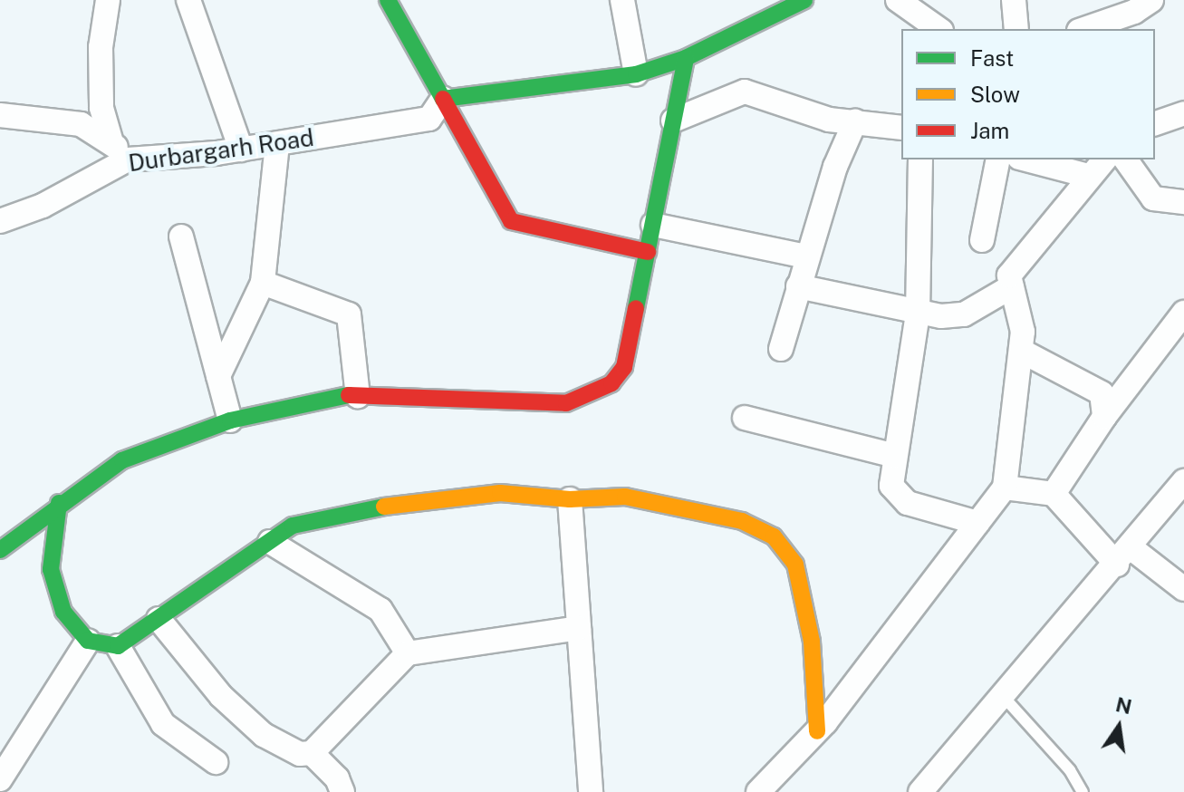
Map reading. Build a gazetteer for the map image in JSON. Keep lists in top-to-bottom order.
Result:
{
  "streets": {
    "street": ["Durbargarh Road"]
  },
  "legend": ["Fast", "Slow", "Jam"],
  "north": "top"
}
